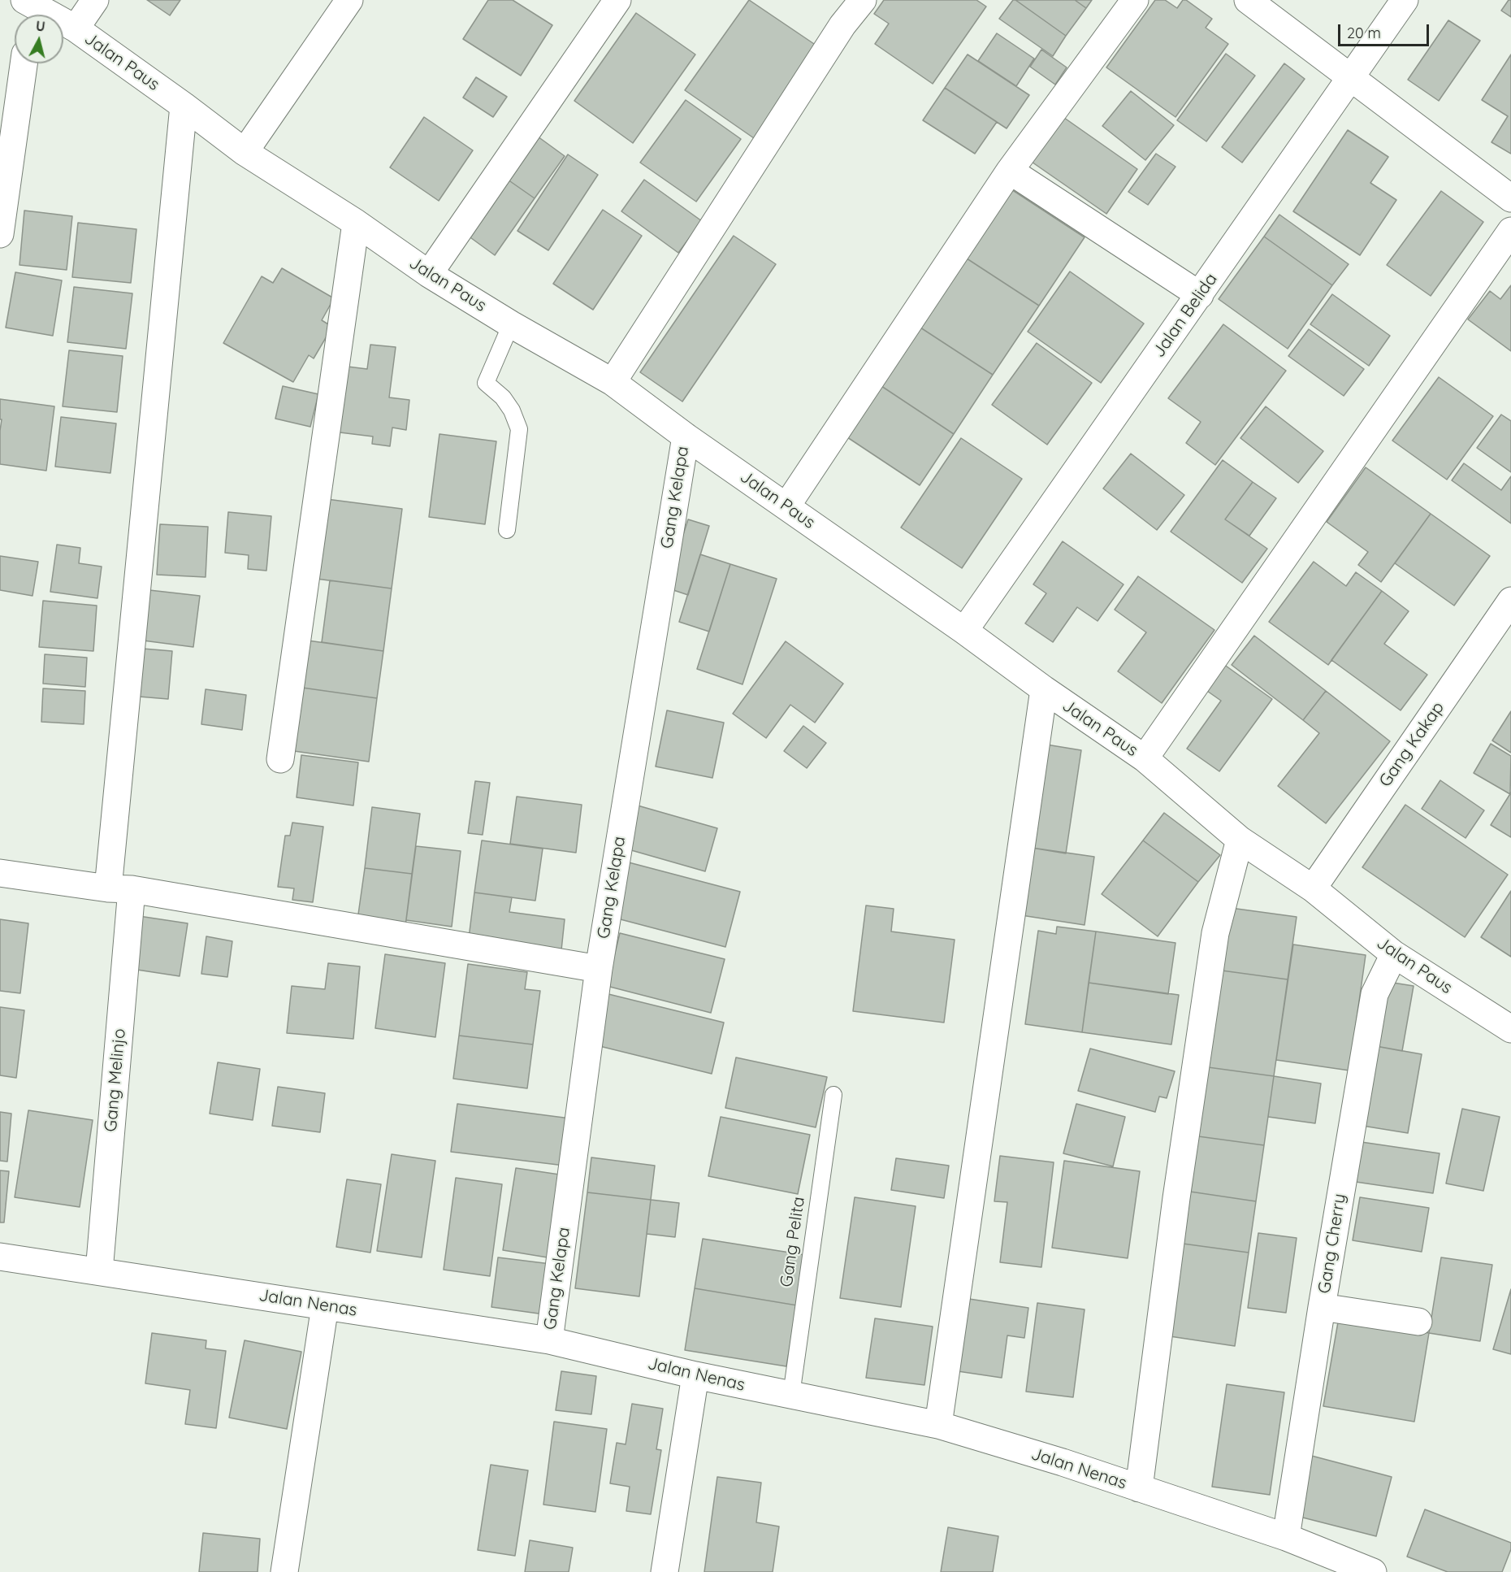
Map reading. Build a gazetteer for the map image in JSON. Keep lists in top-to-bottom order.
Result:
{
  "streets": {
    "street": [
      "Jalan Paus",
      "Jalan Belida",
      "Gang Kelapa",
      "Gang Kakap",
      "Gang Melinjo",
      "Gang Cherry",
      "Jalan Nenas"
    ],
    "lane": ["Gang Pelita"]
  },
  "crossings": [
    ["Jalan Paus", "Jalan Belida"],
    ["Jalan Paus", "Gang Kelapa"],
    ["Jalan Paus", "Gang Kakap"],
    ["Jalan Paus", "Gang Melinjo"],
    ["Jalan Paus", "Gang Cherry"],
    ["Gang Kelapa", "Jalan Nenas"],
    ["Gang Melinjo", "Jalan Nenas"],
    ["Gang Pelita", "Jalan Nenas"],
    ["Gang Cherry", "Jalan Nenas"]
  ],
  "scale_bar": "20 m",
  "north": "top"
}
